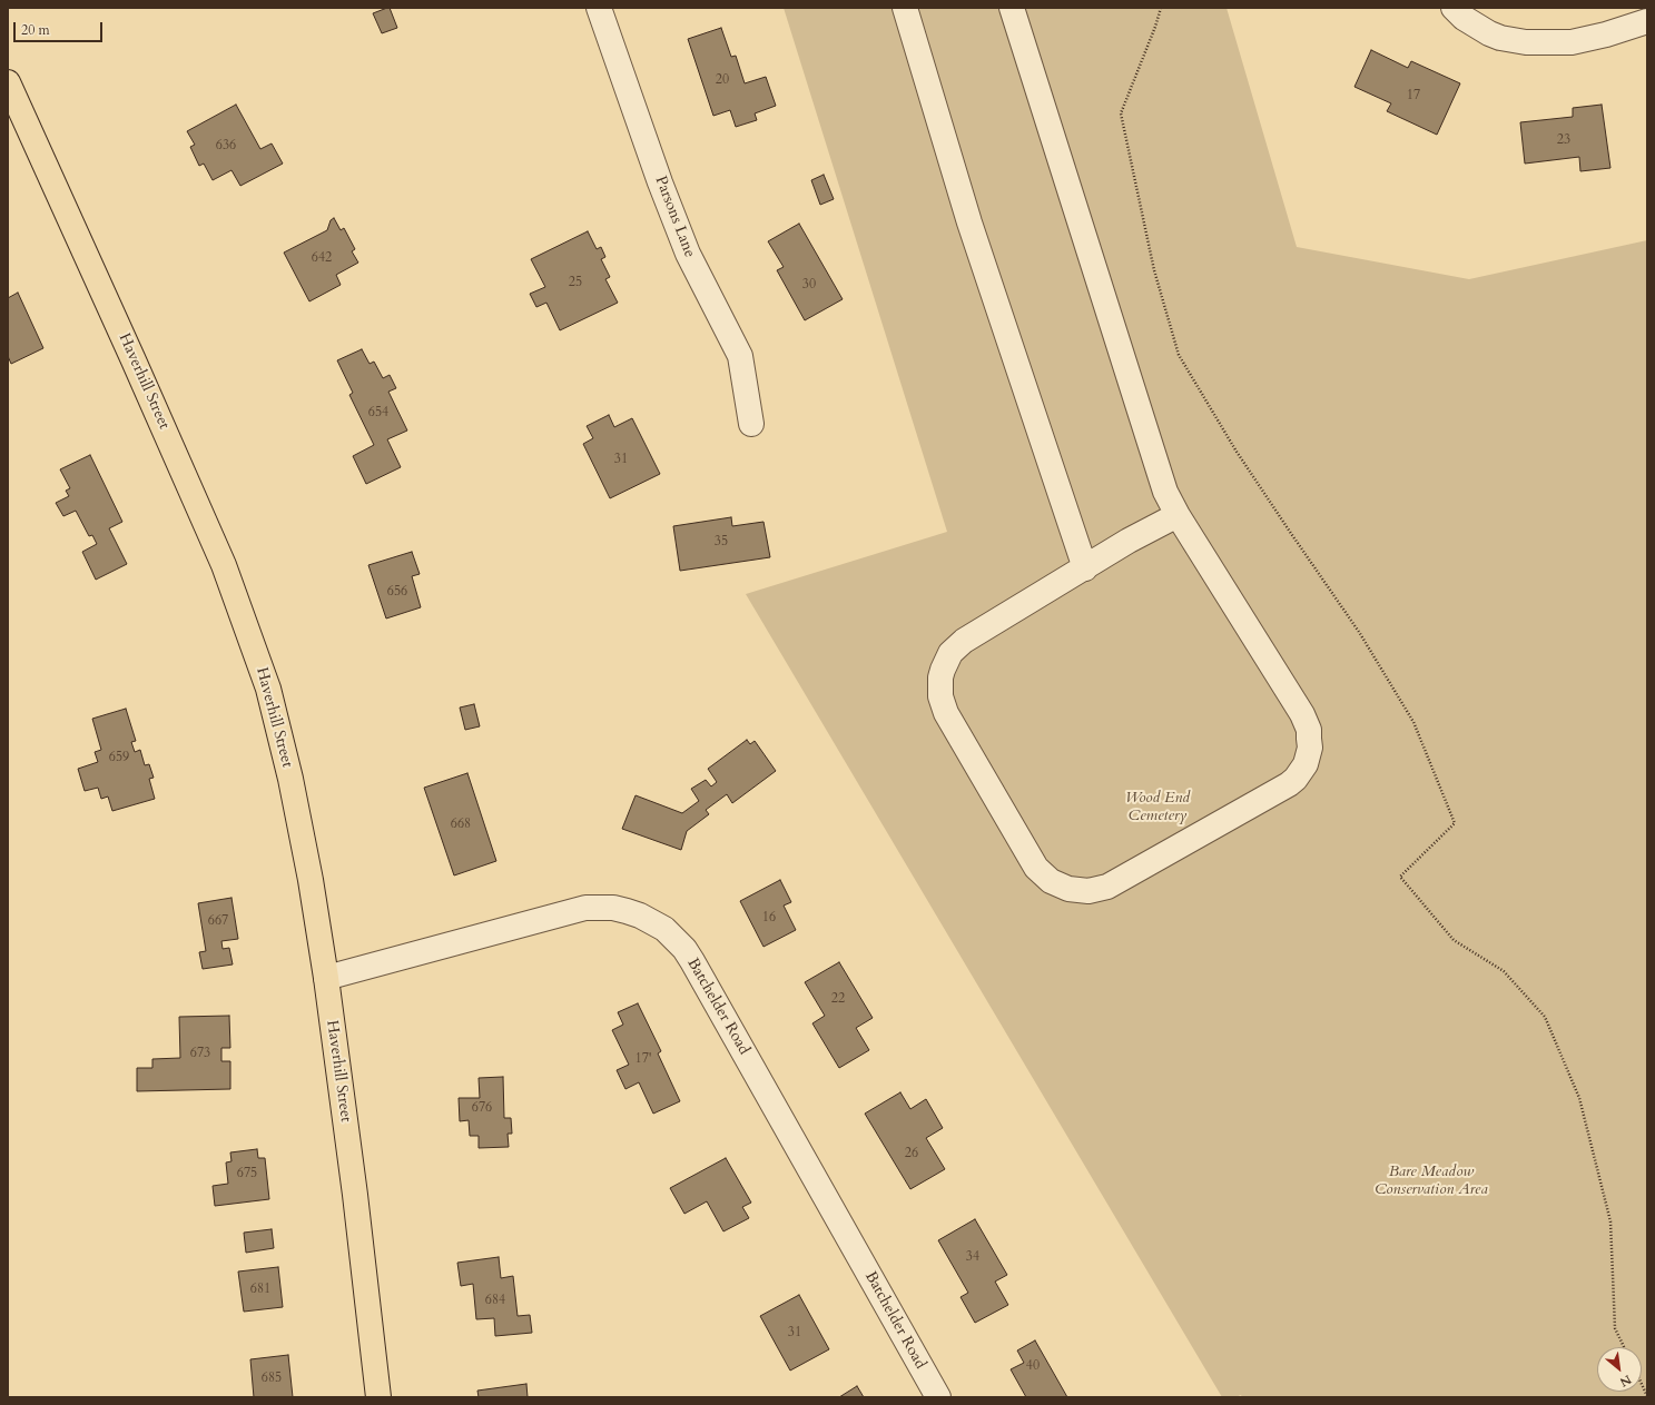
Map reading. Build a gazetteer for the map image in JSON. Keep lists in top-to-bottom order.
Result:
{
  "streets": {
    "main road": ["Haverhill Street"],
    "street": ["Parsons Lane", "Batchelder Road"]
  },
  "crossings": [
    ["Haverhill Street", "Batchelder Road"]
  ],
  "parks": ["Wood End Cemetery", "Bare Meadow Conservation Area"],
  "house_numbers": [
    "20",
    "17",
    "23",
    "636",
    "642",
    "25",
    "30",
    "654",
    "31",
    "35",
    "656",
    "659",
    "668",
    "16",
    "667",
    "22",
    "673",
    "17'",
    "676",
    "26",
    "675",
    "34",
    "681",
    "684",
    "31",
    "40",
    "685"
  ],
  "scale_bar": "20 m",
  "north": "bottom right"
}
